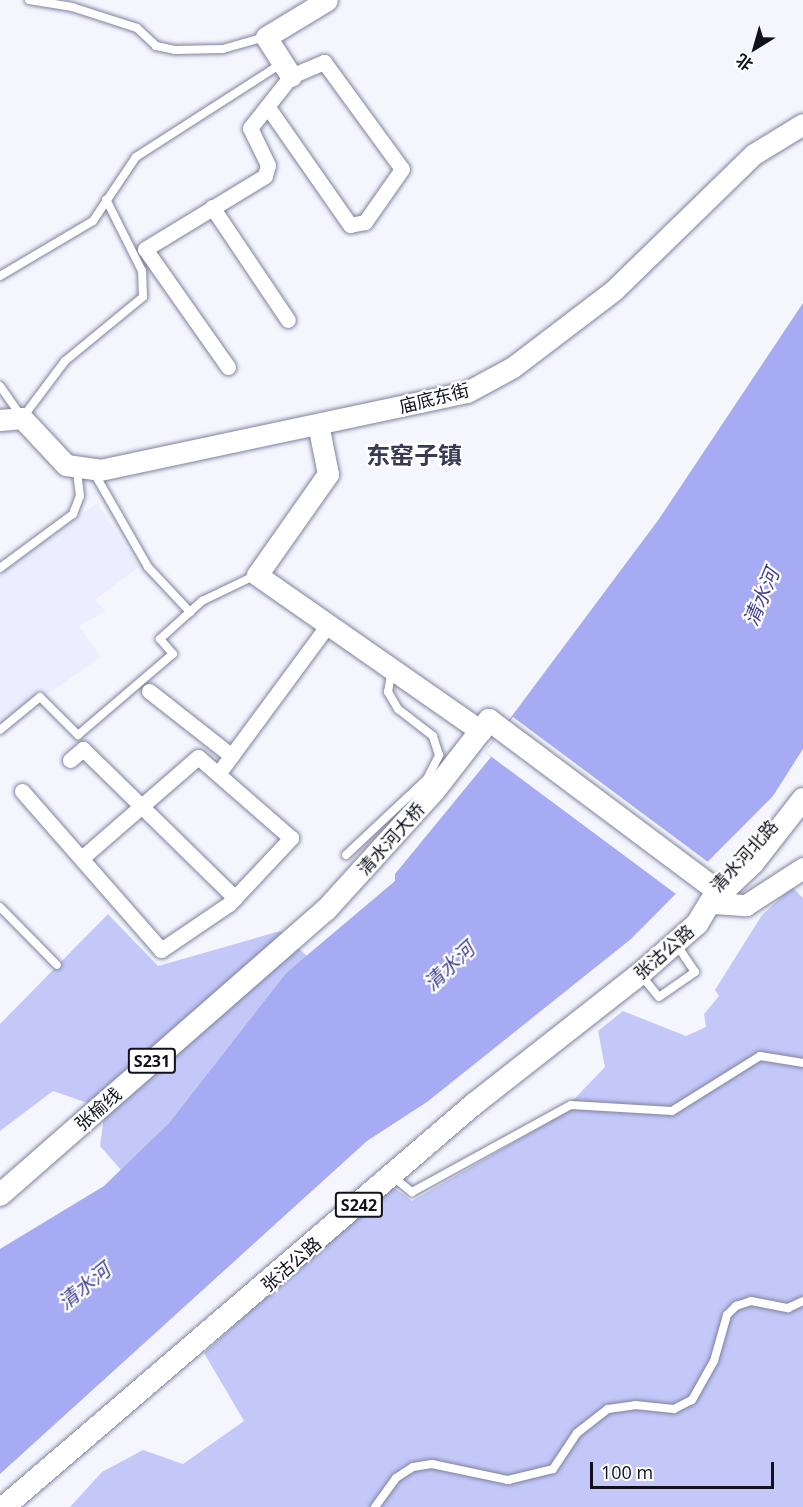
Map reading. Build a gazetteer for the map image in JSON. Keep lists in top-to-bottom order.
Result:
{
  "streets": {
    "main road": [
      "清水河大桥",
      "清水河北路",
      "张沽公路",
      "S231",
      "张榆线",
      "S242"
    ],
    "street": ["庙底东街"]
  },
  "crossings": [
    ["清水河大桥", "张榆线"],
    ["清水河北路", "张沽公路"]
  ],
  "districts": ["东窑子镇"],
  "water": ["清水河"],
  "scale_bar": "100 m",
  "north": "bottom left"
}
